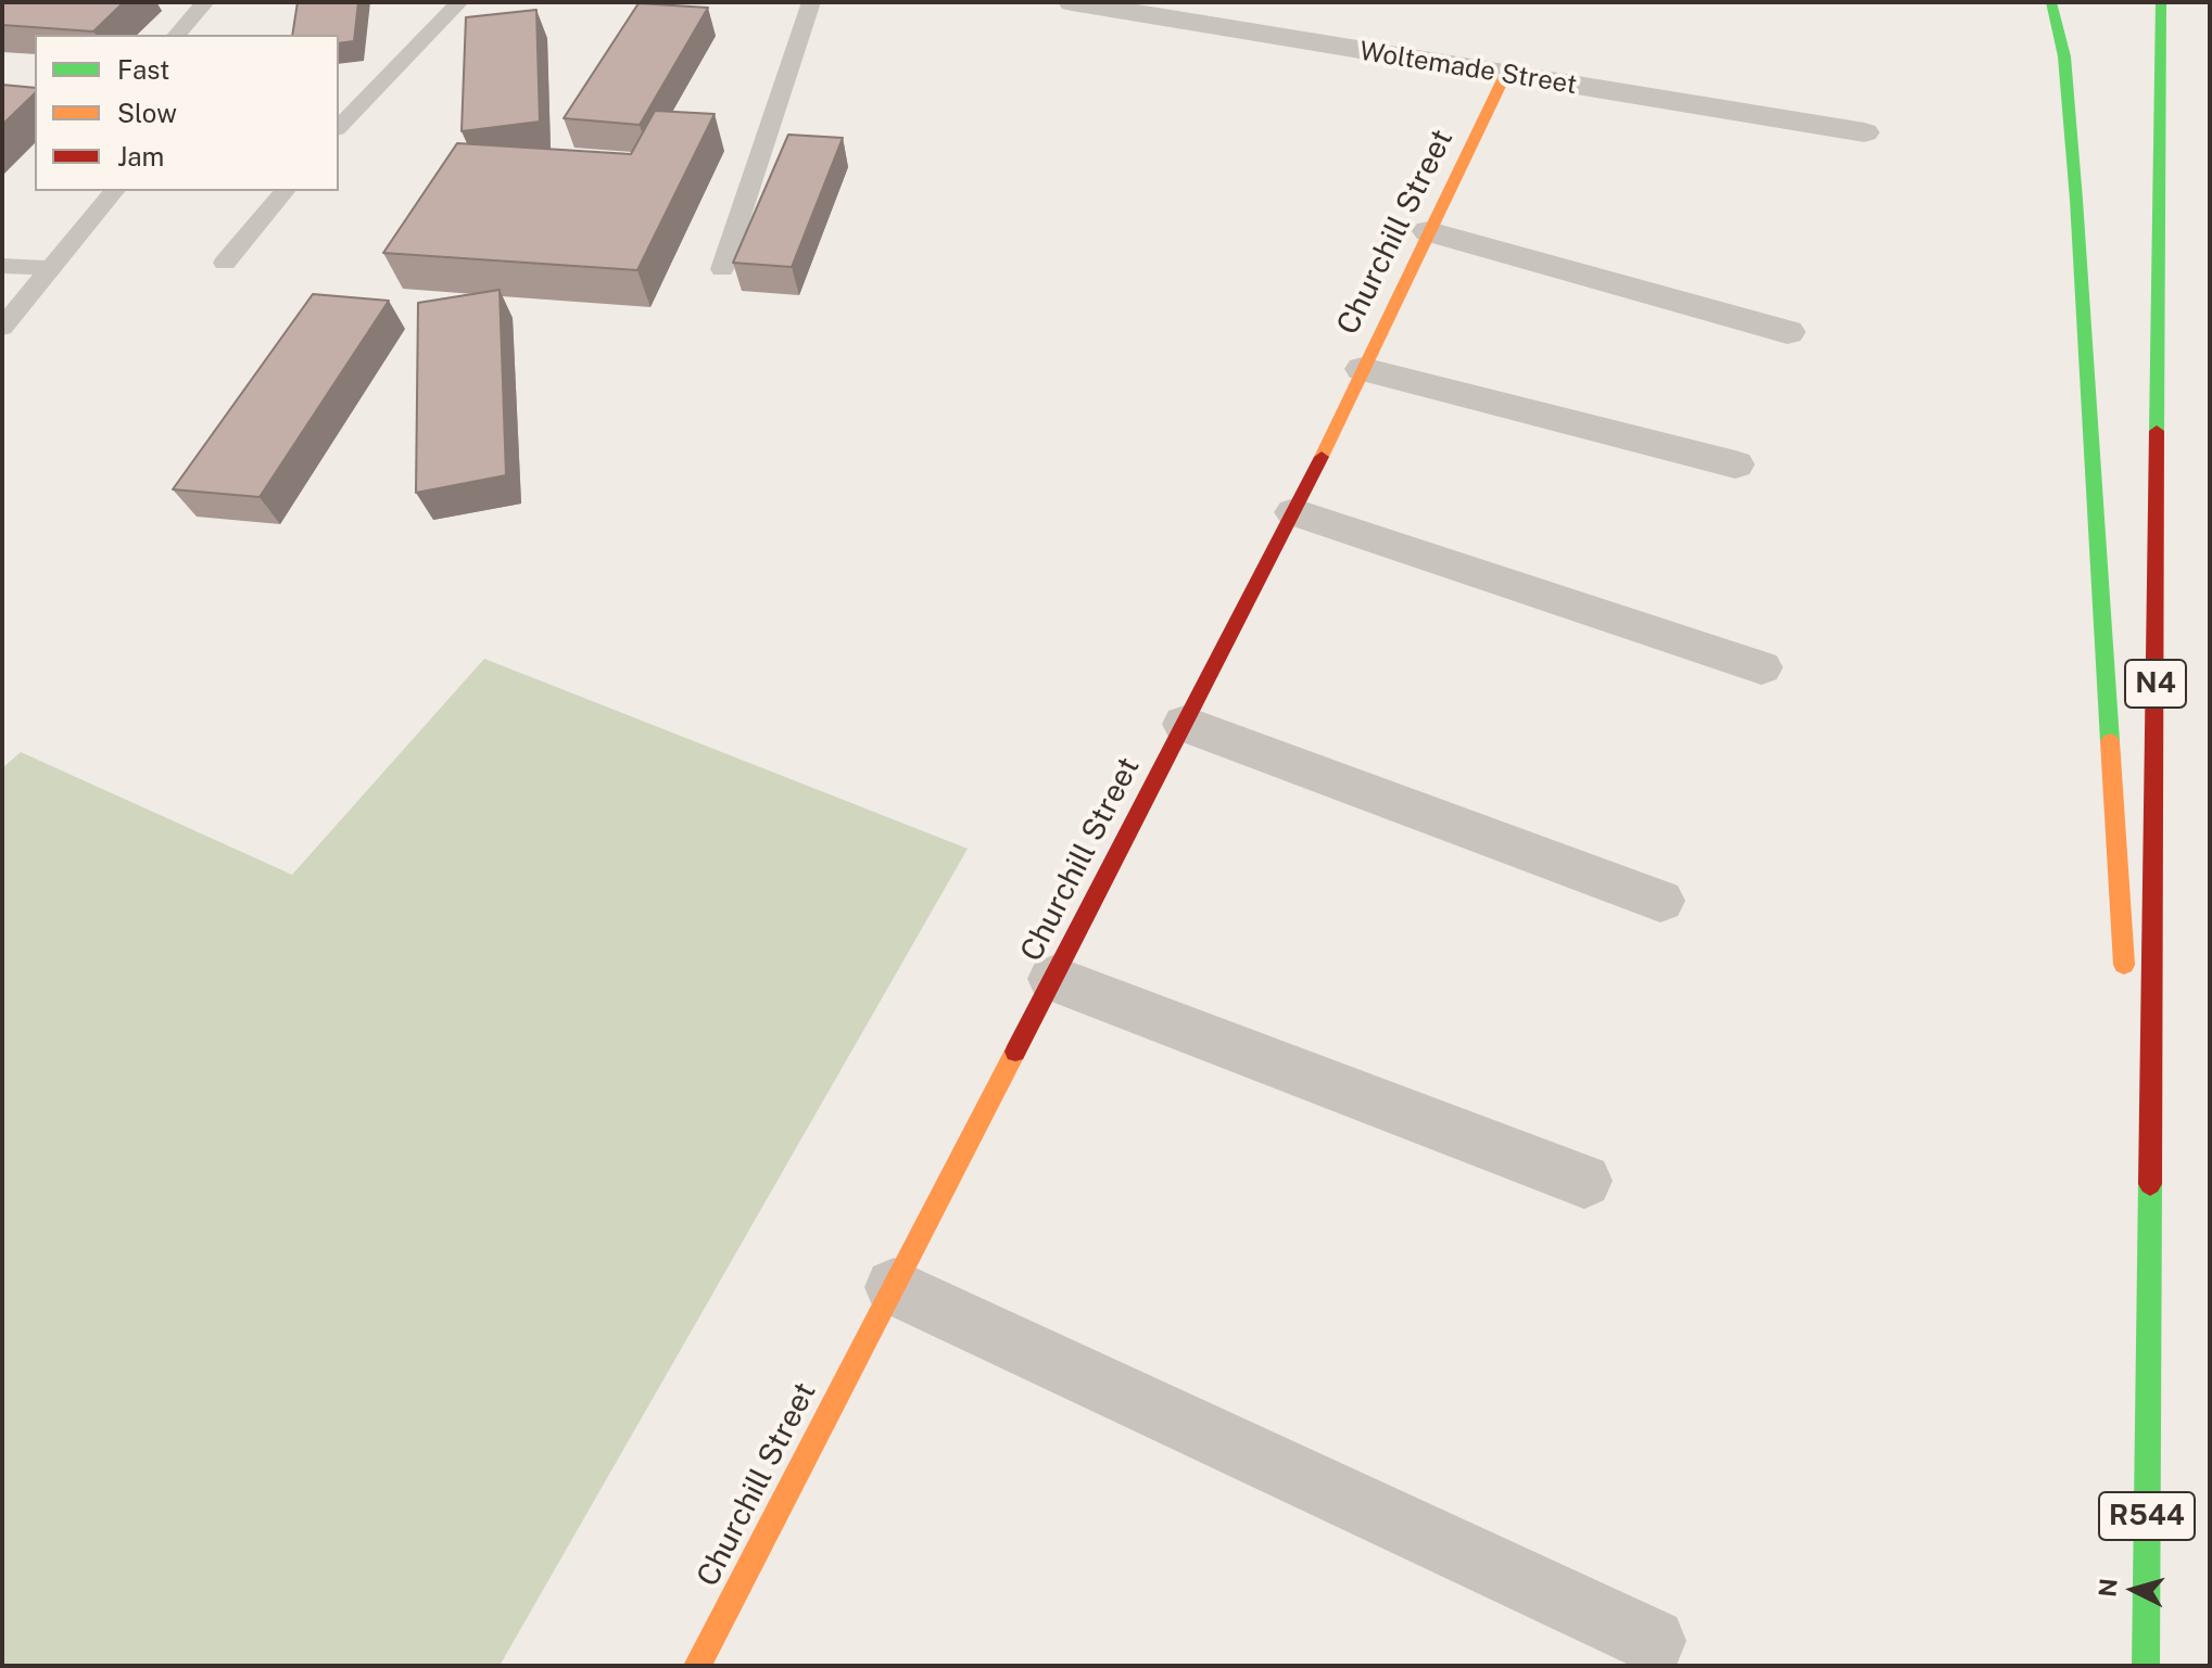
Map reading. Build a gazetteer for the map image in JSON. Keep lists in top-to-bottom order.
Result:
{
  "streets": {
    "main road": ["Churchill Street", "N4", "R544"],
    "street": ["Woltemade Street"]
  },
  "crossings": [
    ["Woltemade Street", "Churchill Street"],
    ["N4", "R544"]
  ],
  "legend": ["Fast", "Slow", "Jam"],
  "north": "left"
}
